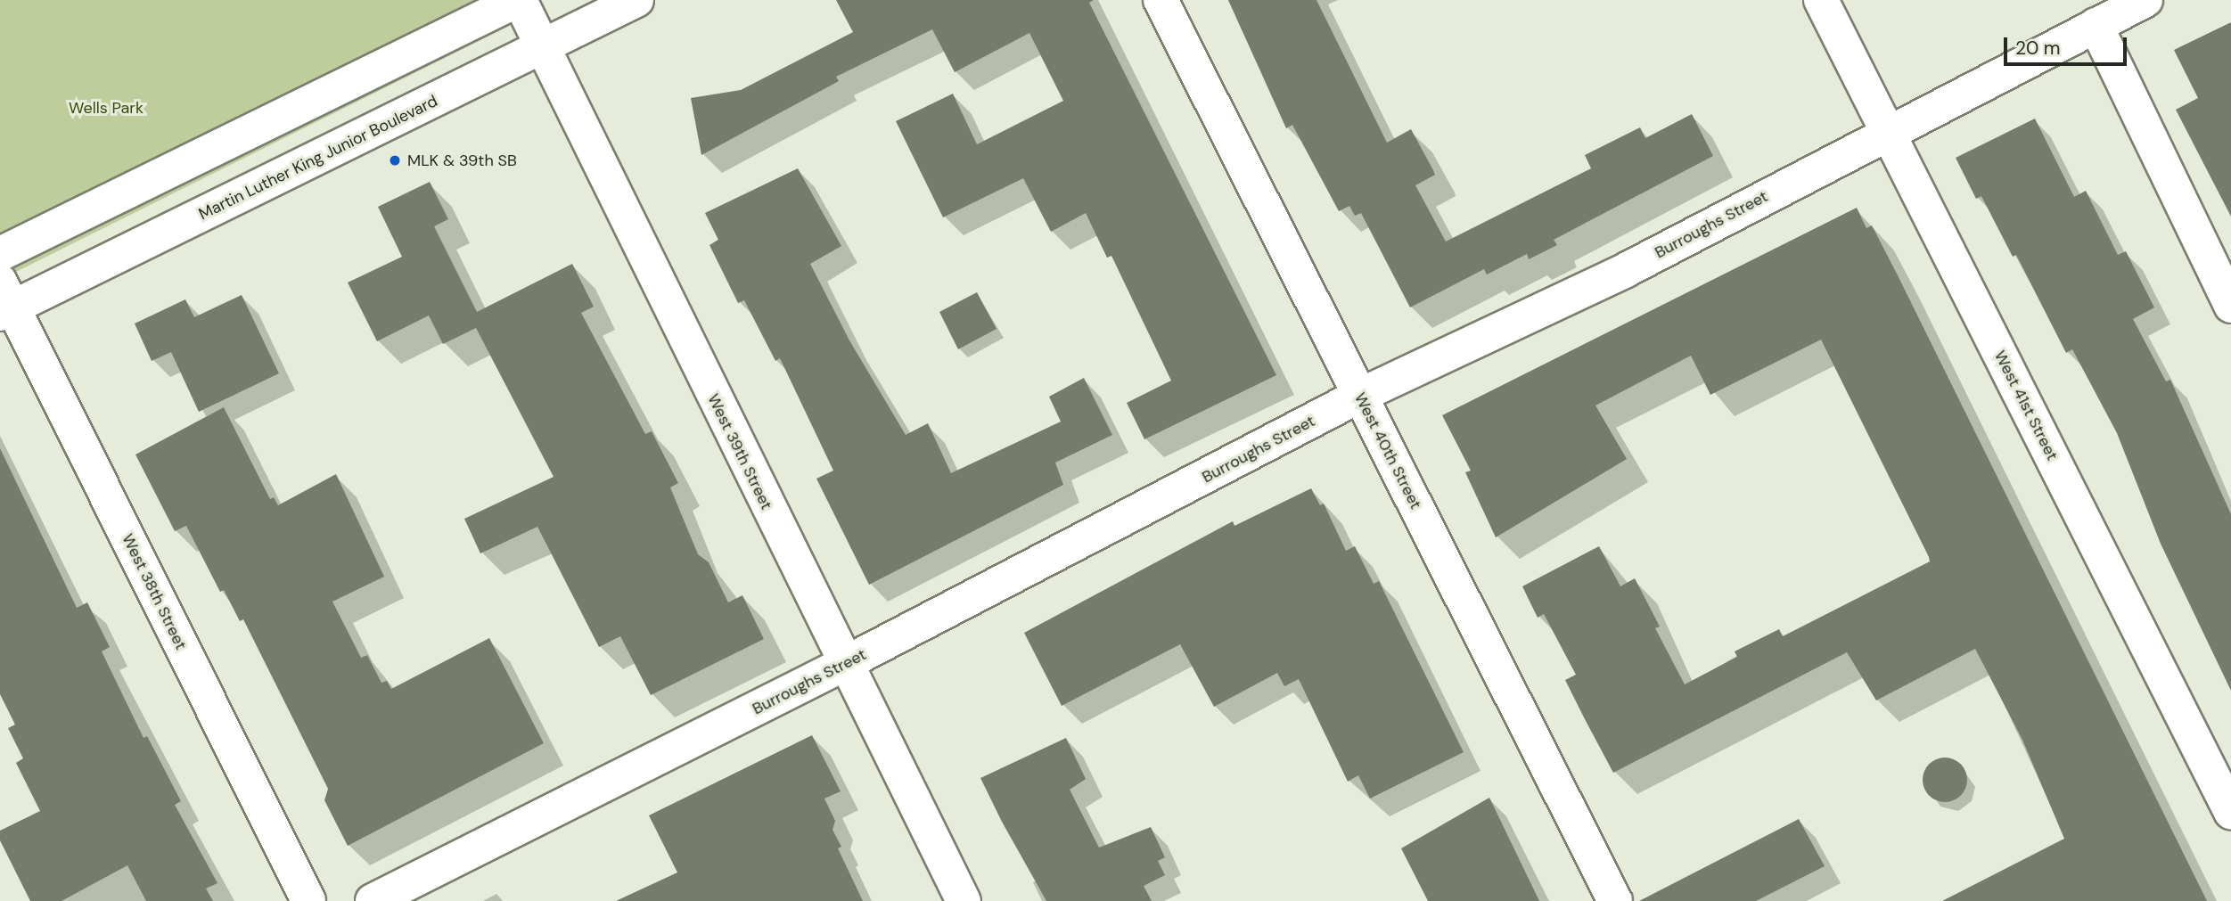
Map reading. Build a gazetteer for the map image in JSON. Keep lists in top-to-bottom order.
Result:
{
  "streets": {
    "street": [
      "Martin Luther King Junior Boulevard",
      "Burroughs Street",
      "West 41st Street",
      "West 40th Street",
      "West 39th Street",
      "West 38th Street"
    ]
  },
  "crossings": [
    ["Martin Luther King Junior Boulevard", "West 39th Street"],
    ["Martin Luther King Junior Boulevard", "West 38th Street"],
    ["Burroughs Street", "West 41st Street"],
    ["Burroughs Street", "West 40th Street"],
    ["Burroughs Street", "West 39th Street"]
  ],
  "parks": ["Wells Park"],
  "places": ["MLK & 39th SB"],
  "scale_bar": "20 m"
}
